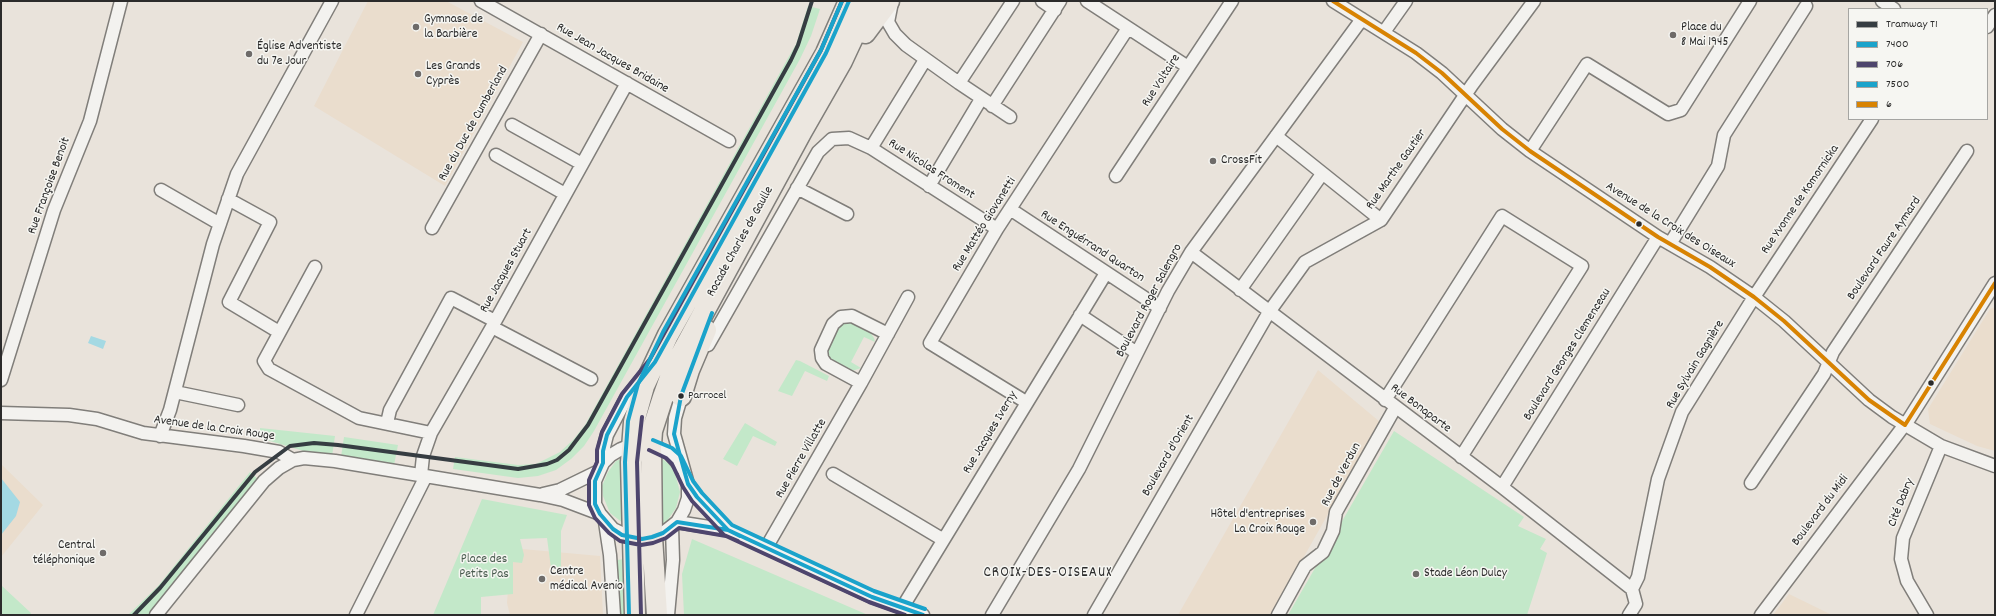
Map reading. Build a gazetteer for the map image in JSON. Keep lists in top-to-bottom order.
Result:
{
  "streets": {
    "main road": ["Rocade Charles de Gaulle"],
    "street": [
      "Rue Jean Jacques Bridaine",
      "Rue Voltaire",
      "Rue du Duc de Cumberland",
      "Rue Nicolas Froment",
      "Rue Marthe Gautier",
      "Rue Françoise Benoit",
      "Rue Yvonne de Komornicka",
      "Rue Mattéo Giovanetti",
      "Avenue de la Croix des Oiseaux",
      "Rue Enguérrand Quarton",
      "Boulevard Faure Aymard",
      "Rue Jacques Stuart",
      "Boulevard Roger Salengro",
      "Boulevard Georges Clemenceau",
      "Rue Sylvain Gagnière",
      "Rue Bonaparte",
      "Avenue de la Croix Rouge",
      "Rue Jacques Iverny",
      "Boulevard d'Orient",
      "Rue Pierre Villatte",
      "Rue de Verdun",
      "Cité Dabry",
      "Boulevard du Midi"
    ]
  },
  "crossings": [
    ["Rue Jean Jacques Bridaine", "Rue du Duc de Cumberland"],
    ["Rue Jean Jacques Bridaine", "Rue Jacques Stuart"],
    ["Rue Nicolas Froment", "Rue Mattéo Giovanetti"],
    ["Rue Marthe Gautier", "Avenue de la Croix des Oiseaux"],
    ["Rue Marthe Gautier", "Rue Bonaparte"],
    ["Rue Marthe Gautier", "Boulevard d'Orient"],
    ["Rue Yvonne de Komornicka", "Avenue de la Croix des Oiseaux"],
    ["Rue Yvonne de Komornicka", "Rue Sylvain Gagnière"],
    ["Rue Mattéo Giovanetti", "Rue Enguérrand Quarton"],
    ["Rue Mattéo Giovanetti", "Rue Jacques Iverny"],
    ["Avenue de la Croix des Oiseaux", "Boulevard Faure Aymard"],
    ["Avenue de la Croix des Oiseaux", "Boulevard Roger Salengro"],
    ["Avenue de la Croix des Oiseaux", "Boulevard Georges Clemenceau"],
    ["Avenue de la Croix des Oiseaux", "Rue Sylvain Gagnière"],
    ["Avenue de la Croix des Oiseaux", "Cité Dabry"],
    ["Avenue de la Croix des Oiseaux", "Boulevard du Midi"],
    ["Rocade Charles de Gaulle", "Avenue de la Croix Rouge"],
    ["Rue Enguérrand Quarton", "Boulevard Roger Salengro"],
    ["Rue Enguérrand Quarton", "Rue Jacques Iverny"],
    ["Rue Jacques Stuart", "Avenue de la Croix Rouge"],
    ["Boulevard Roger Salengro", "Rue Bonaparte"],
    ["Boulevard Georges Clemenceau", "Rue Bonaparte"],
    ["Rue Sylvain Gagnière", "Rue Bonaparte"],
    ["Rue Bonaparte", "Boulevard d'Orient"],
    ["Rue Bonaparte", "Rue de Verdun"]
  ],
  "districts": ["CROIX-DES-OISEAUX"],
  "parks": ["Place des Petits Pas"],
  "places": [
    "Gymnase de la Barbière",
    "Place du 8 Mai 1945",
    "Église Adventiste du 7e Jour",
    "Les Grands Cyprès",
    "CrossFit",
    "Parrocel",
    "Hôtel d'entreprises La Croix Rouge",
    "Central téléphonique",
    "Stade Léon Dulcy",
    "Centre médical Avenio"
  ],
  "lines": [
    "tram line T1",
    "transit line 7400",
    "transit line 706",
    "transit line 7500",
    "transit line 6"
  ],
  "legend": [
    "Tramway T1",
    "7400",
    "706",
    "7500",
    "6"
  ]
}
